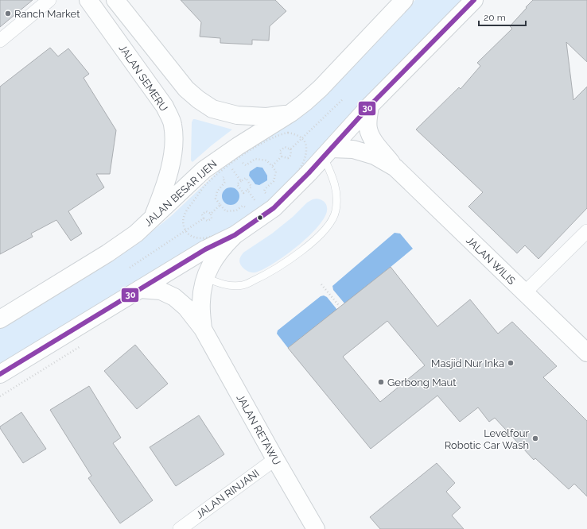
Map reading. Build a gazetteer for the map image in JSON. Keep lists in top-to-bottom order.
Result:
{
  "streets": {
    "main road": [
      "JALAN SEMERU",
      "JALAN BESAR IJEN",
      "JALAN WILIS",
      "JALAN RETAWU"
    ],
    "street": ["JALAN RINJANI"]
  },
  "crossings": [
    ["JALAN SEMERU", "JALAN BESAR IJEN"],
    ["JALAN RETAWU", "JALAN RINJANI"]
  ],
  "places": [
    "Ranch Market",
    "Masjid Nur Inka",
    "Gerbong Maut",
    "Levelfour Robotic Car Wash"
  ],
  "lines": ["transit line 30"],
  "scale_bar": "20 m"
}
